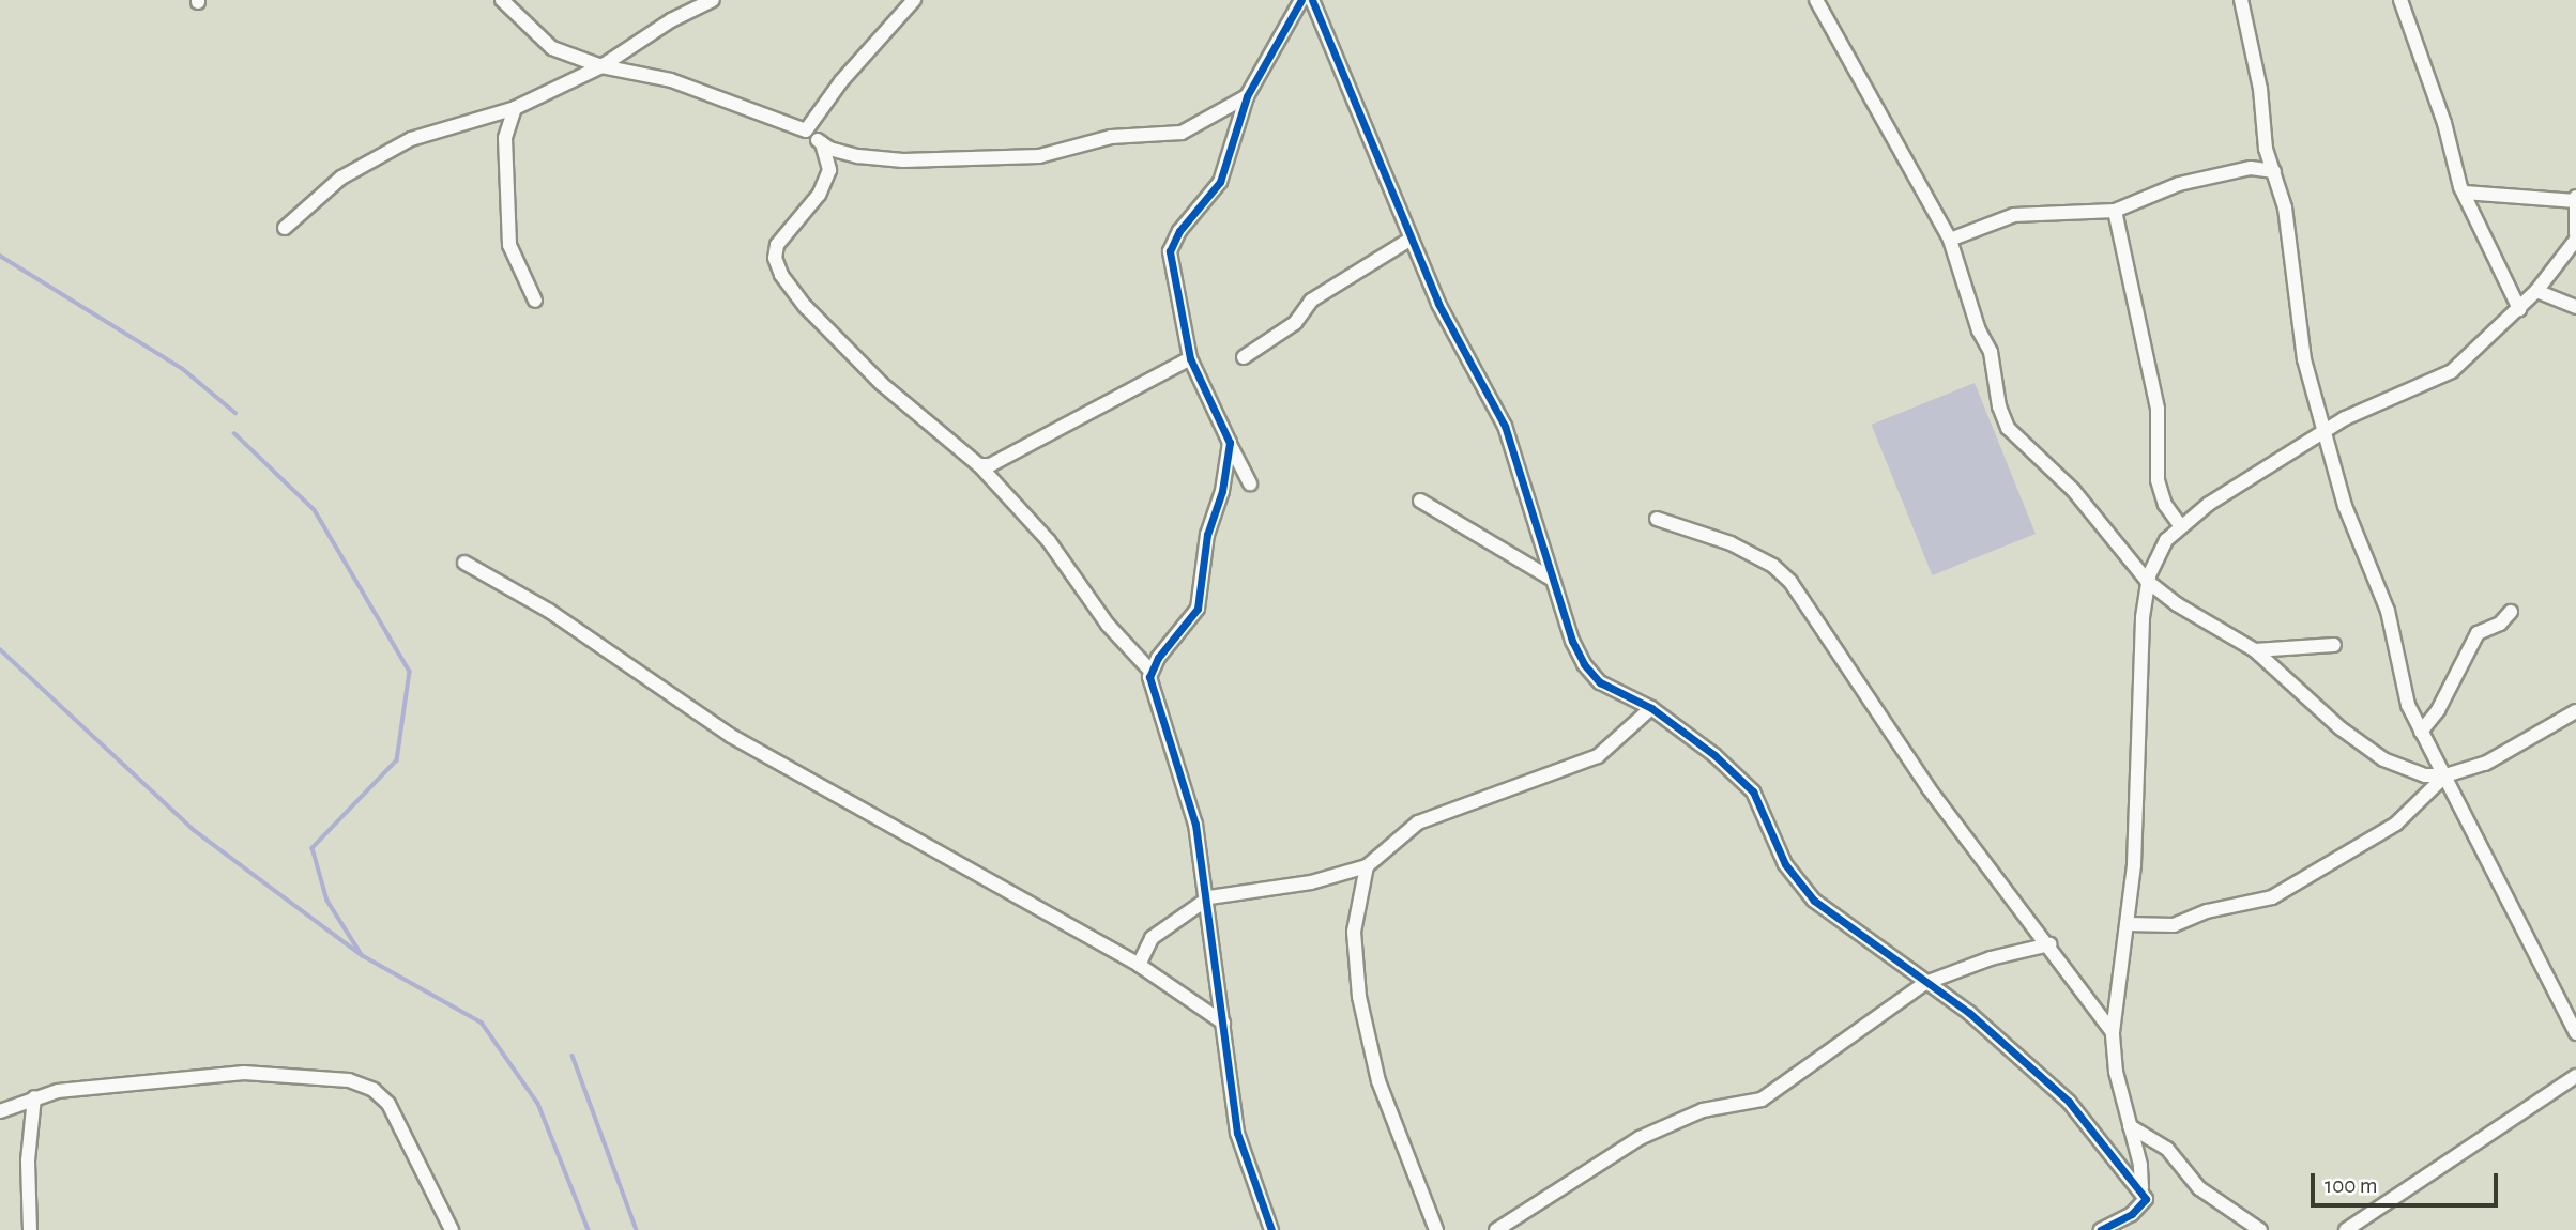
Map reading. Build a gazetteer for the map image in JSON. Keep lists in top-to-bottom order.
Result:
{
  "scale_bar": "100 m"
}
